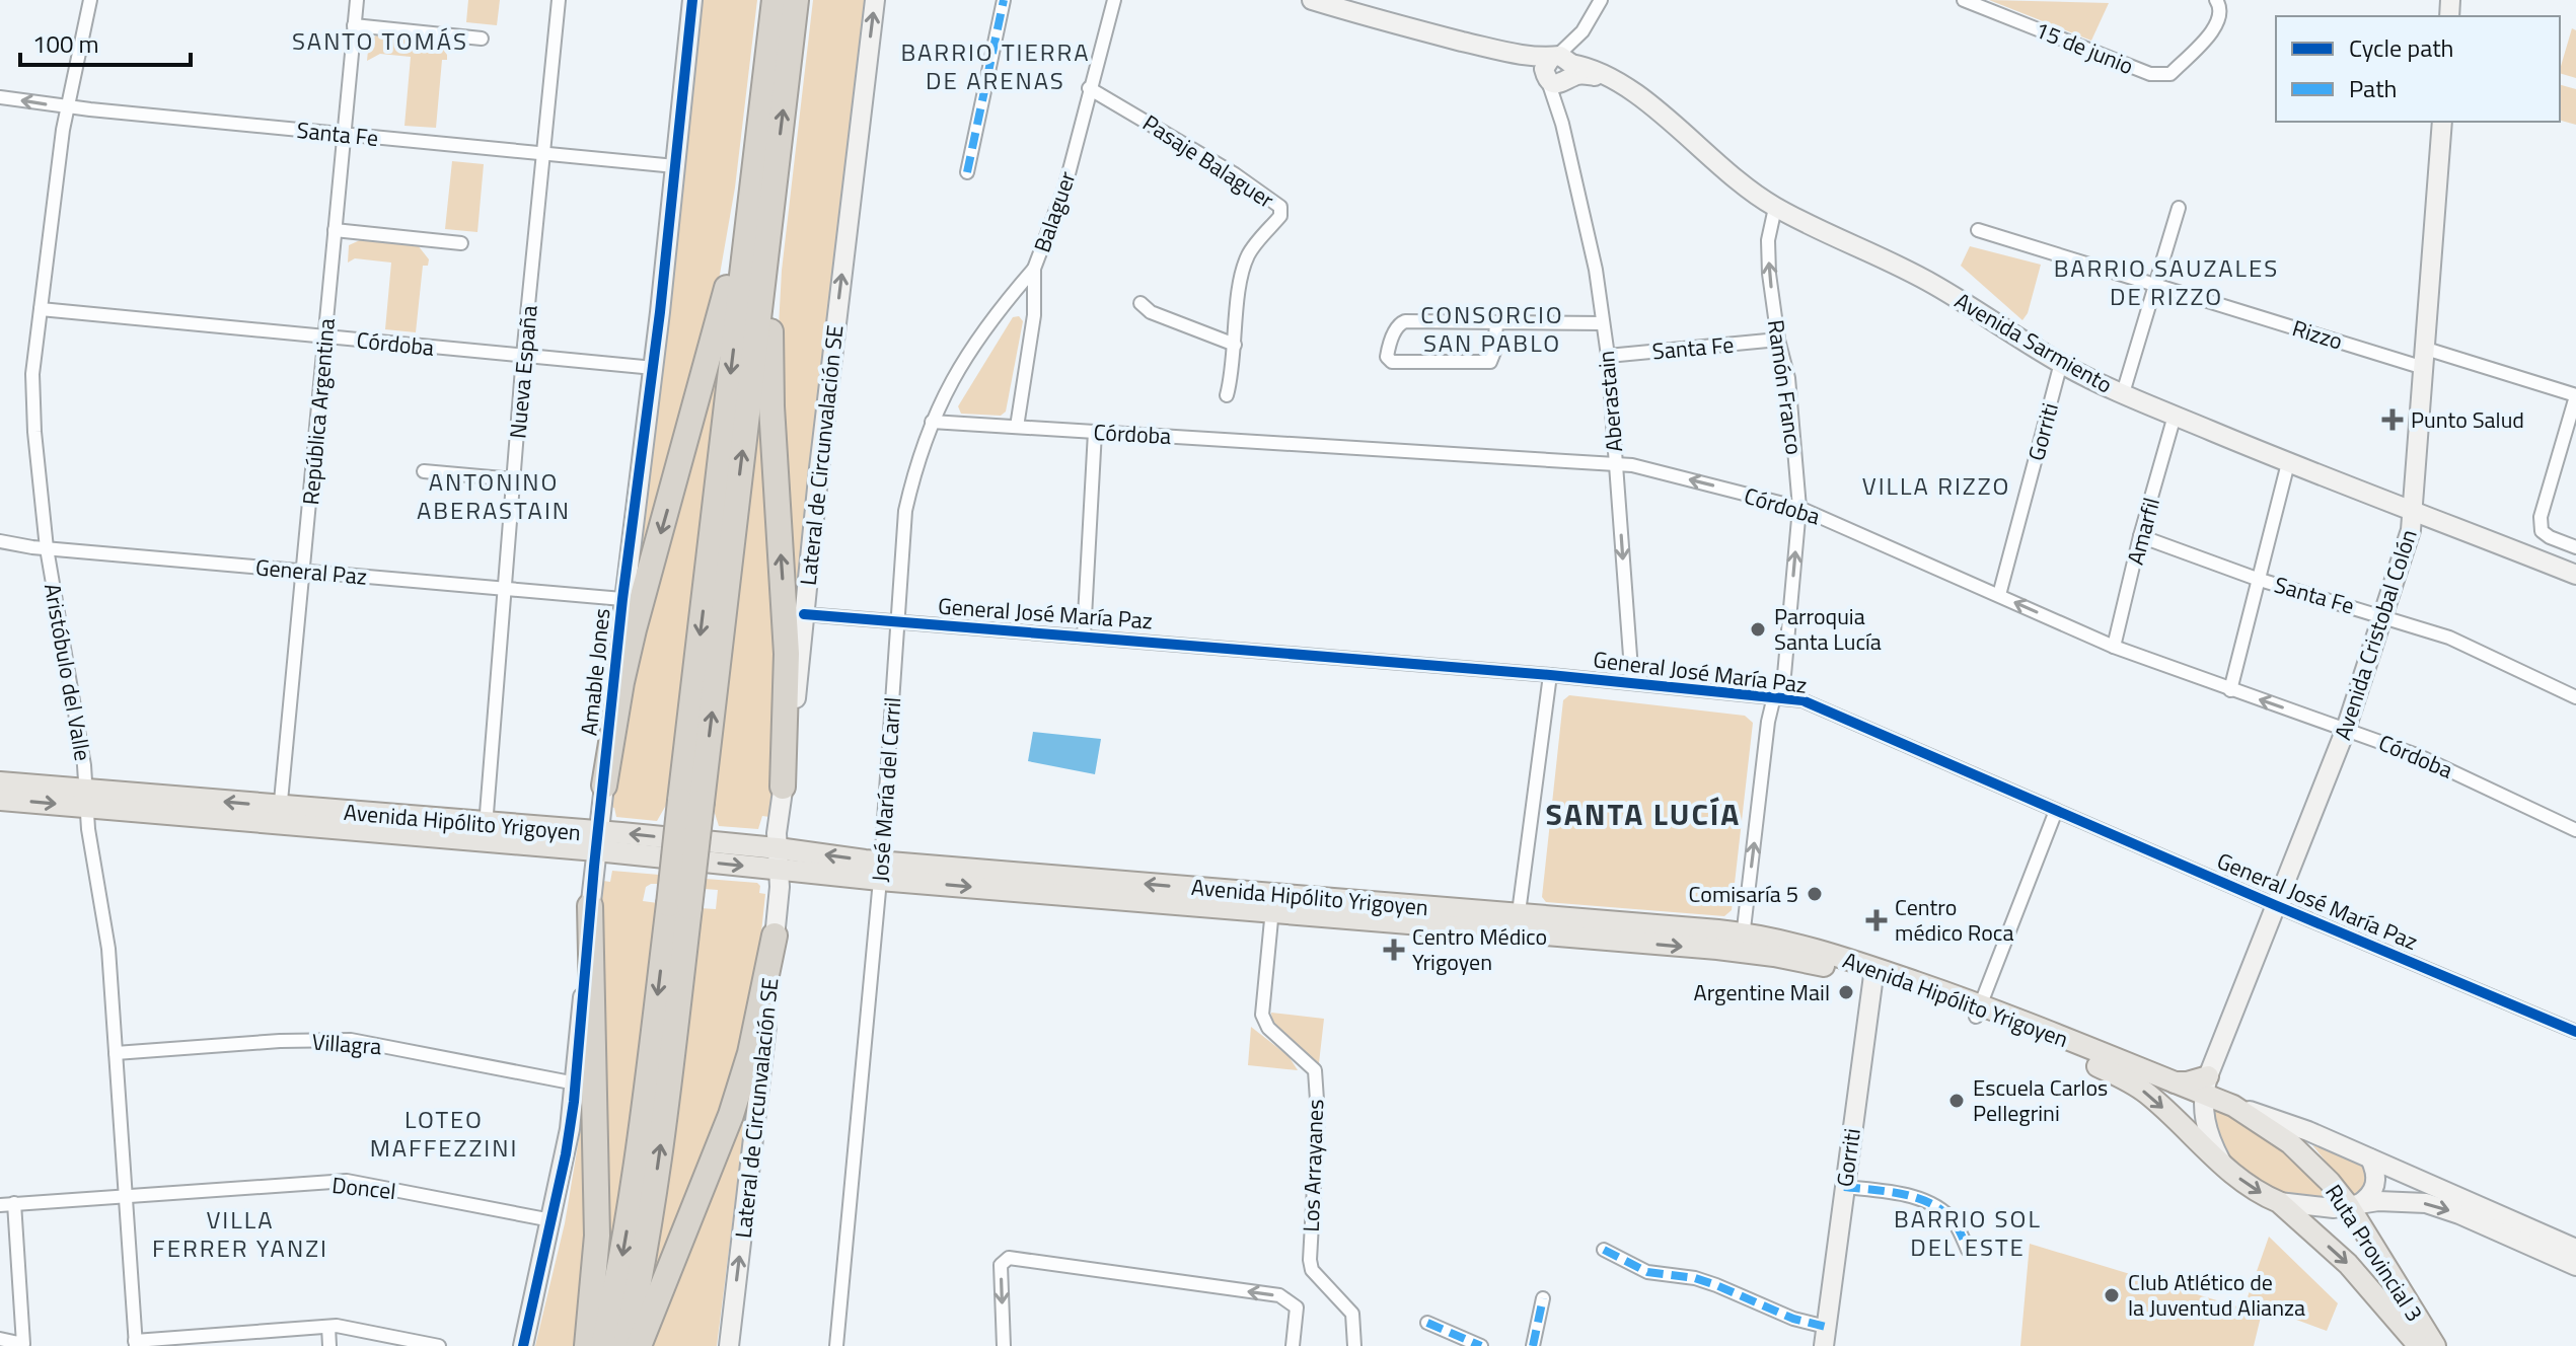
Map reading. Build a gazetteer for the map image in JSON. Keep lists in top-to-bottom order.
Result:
{
  "streets": {
    "main road": ["Avenida Hipólito Yrigoyen", "Ruta Provincial 3"],
    "street": [
      "15 de junio",
      "Santa Fe",
      "Pasaje Balaguer",
      "Balaguer",
      "Rizzo",
      "Avenida Sarmiento",
      "Córdoba",
      "Nueva España",
      "Ramón Franco",
      "Aberastain",
      "República Argentina",
      "Gorriti",
      "Lateral de Circunvalación SE",
      "Amarfil",
      "General Paz",
      "General José María Paz",
      "Avenida Cristobal Colón",
      "Aristóbulo del Valle",
      "Amable Jones",
      "José María del Carril",
      "Villagra",
      "Los Arrayanes",
      "Doncel"
    ]
  },
  "crossings": [
    ["Santa Fe", "Nueva España"],
    ["Santa Fe", "Ramón Franco"],
    ["Santa Fe", "Aberastain"],
    ["Santa Fe", "República Argentina"],
    ["Santa Fe", "Amarfil"],
    ["Santa Fe", "Avenida Cristobal Colón"],
    ["Santa Fe", "Aristóbulo del Valle"],
    ["Santa Fe", "Amable Jones"],
    ["Pasaje Balaguer", "Balaguer"],
    ["Balaguer", "Córdoba"],
    ["Balaguer", "José María del Carril"],
    ["Rizzo", "Avenida Cristobal Colón"],
    ["Avenida Sarmiento", "Ramón Franco"],
    ["Avenida Sarmiento", "Aberastain"],
    ["Avenida Sarmiento", "Gorriti"],
    ["Avenida Sarmiento", "Amarfil"],
    ["Avenida Sarmiento", "Avenida Cristobal Colón"],
    ["Córdoba", "Nueva España"],
    ["Córdoba", "Ramón Franco"],
    ["Córdoba", "Aberastain"],
    ["Córdoba", "República Argentina"],
    ["Córdoba", "Gorriti"],
    ["Córdoba", "Amarfil"],
    ["Córdoba", "Avenida Cristobal Colón"],
    ["Córdoba", "Aristóbulo del Valle"],
    ["Córdoba", "Amable Jones"],
    ["Córdoba", "José María del Carril"],
    ["Nueva España", "General Paz"],
    ["Nueva España", "Avenida Hipólito Yrigoyen"],
    ["Ramón Franco", "General José María Paz"],
    ["Ramón Franco", "Avenida Hipólito Yrigoyen"],
    ["Aberastain", "General José María Paz"],
    ["República Argentina", "General Paz"],
    ["República Argentina", "Avenida Hipólito Yrigoyen"],
    ["Gorriti", "Avenida Hipólito Yrigoyen"],
    ["Lateral de Circunvalación SE", "General José María Paz"],
    ["Lateral de Circunvalación SE", "Avenida Hipólito Yrigoyen"],
    ["General Paz", "Aristóbulo del Valle"],
    ["General Paz", "Amable Jones"],
    ["General José María Paz", "Avenida Cristobal Colón"],
    ["General José María Paz", "José María del Carril"],
    ["Avenida Cristobal Colón", "Avenida Hipólito Yrigoyen"],
    ["Avenida Cristobal Colón", "Ruta Provincial 3"],
    ["Aristóbulo del Valle", "Avenida Hipólito Yrigoyen"],
    ["Aristóbulo del Valle", "Villagra"],
    ["Aristóbulo del Valle", "Doncel"],
    ["Amable Jones", "Avenida Hipólito Yrigoyen"],
    ["Amable Jones", "Villagra"],
    ["Amable Jones", "Doncel"],
    ["José María del Carril", "Avenida Hipólito Yrigoyen"],
    ["Avenida Hipólito Yrigoyen", "Los Arrayanes"],
    ["Avenida Hipólito Yrigoyen", "Ruta Provincial 3"]
  ],
  "one_way": ["Ramón Franco", "Lateral de Circunvalación SE"],
  "districts": [
    "SANTO TOMÁS",
    "BARRIO TIERRA DE ARENAS",
    "BARRIO SAUZALES DE RIZZO",
    "CONSORCIO SAN PABLO",
    "ANTONINO ABERASTAIN",
    "VILLA RIZZO",
    "SANTA LUCÍA",
    "LOTEO MAFFEZZINI",
    "BARRIO SOL DEL ESTE",
    "VILLA FERRER YANZI"
  ],
  "places": {
    "health": ["Punto Salud", "Centro médico Roca", "Centro Médico Yrigoyen"],
    "other": [
      "Parroquia Santa Lucía",
      "Comisaría 5",
      "Argentine Mail",
      "Escuela Carlos Pellegrini",
      "Club Atlético de la Juventud Alianza"
    ]
  },
  "legend": ["Cycle path", "Path"],
  "scale_bar": "100 m"
}
